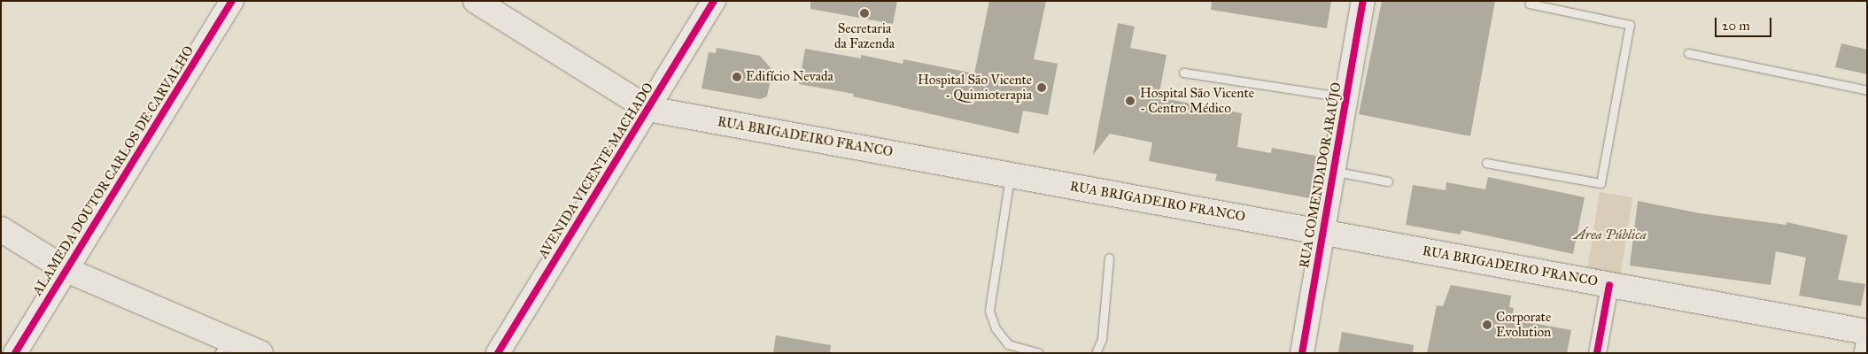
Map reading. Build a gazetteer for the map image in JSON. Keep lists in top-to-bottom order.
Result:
{
  "streets": {
    "main road": ["RUA BRIGADEIRO FRANCO"],
    "street": ["ALAMEDA DOUTOR CARLOS DE CARVALHO", "AVENIDA VICENTE MACHADO", "RUA COMENDADOR ARAÚJO"]
  },
  "crossings": [
    ["RUA BRIGADEIRO FRANCO", "AVENIDA VICENTE MACHADO"],
    ["RUA BRIGADEIRO FRANCO", "RUA COMENDADOR ARAÚJO"]
  ],
  "parks": ["Área Pública"],
  "places": [
    "Secretaria da Fazenda",
    "Edifício Nevada",
    "Hospital São Vicente - Quimioterapia",
    "Hospital São Vicente - Centro Médico",
    "Corporate Evolution"
  ],
  "scale_bar": "20 m"
}
